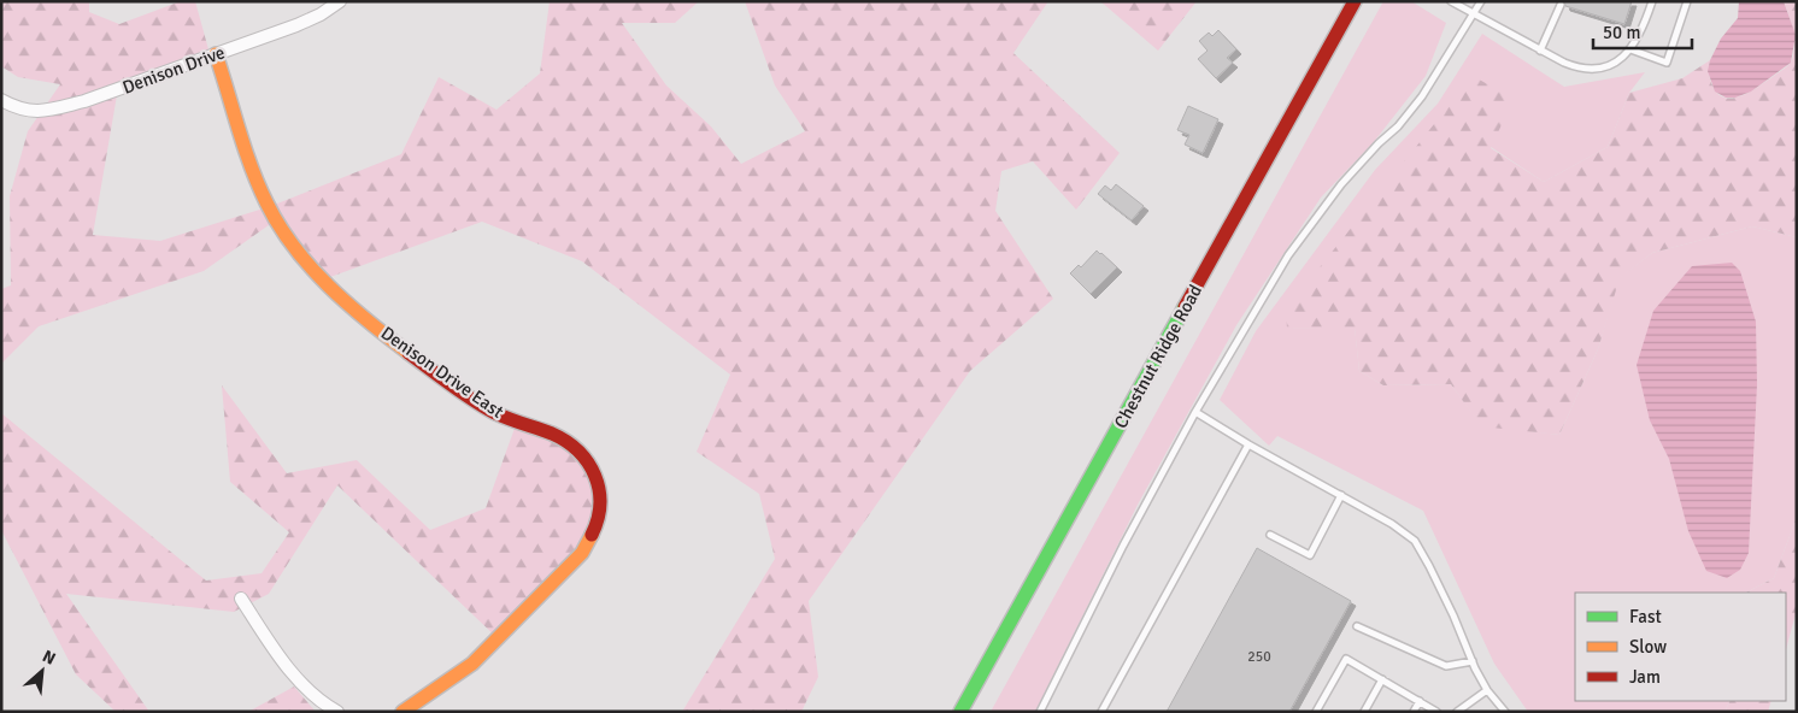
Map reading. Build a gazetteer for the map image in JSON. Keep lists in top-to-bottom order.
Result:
{
  "streets": {
    "street": ["Denison Drive", "Chestnut Ridge Road", "Denison Drive East"]
  },
  "crossings": [
    ["Denison Drive", "Denison Drive East"]
  ],
  "house_numbers": ["250"],
  "legend": ["Fast", "Slow", "Jam"],
  "scale_bar": "50 m",
  "north": "top right"
}
